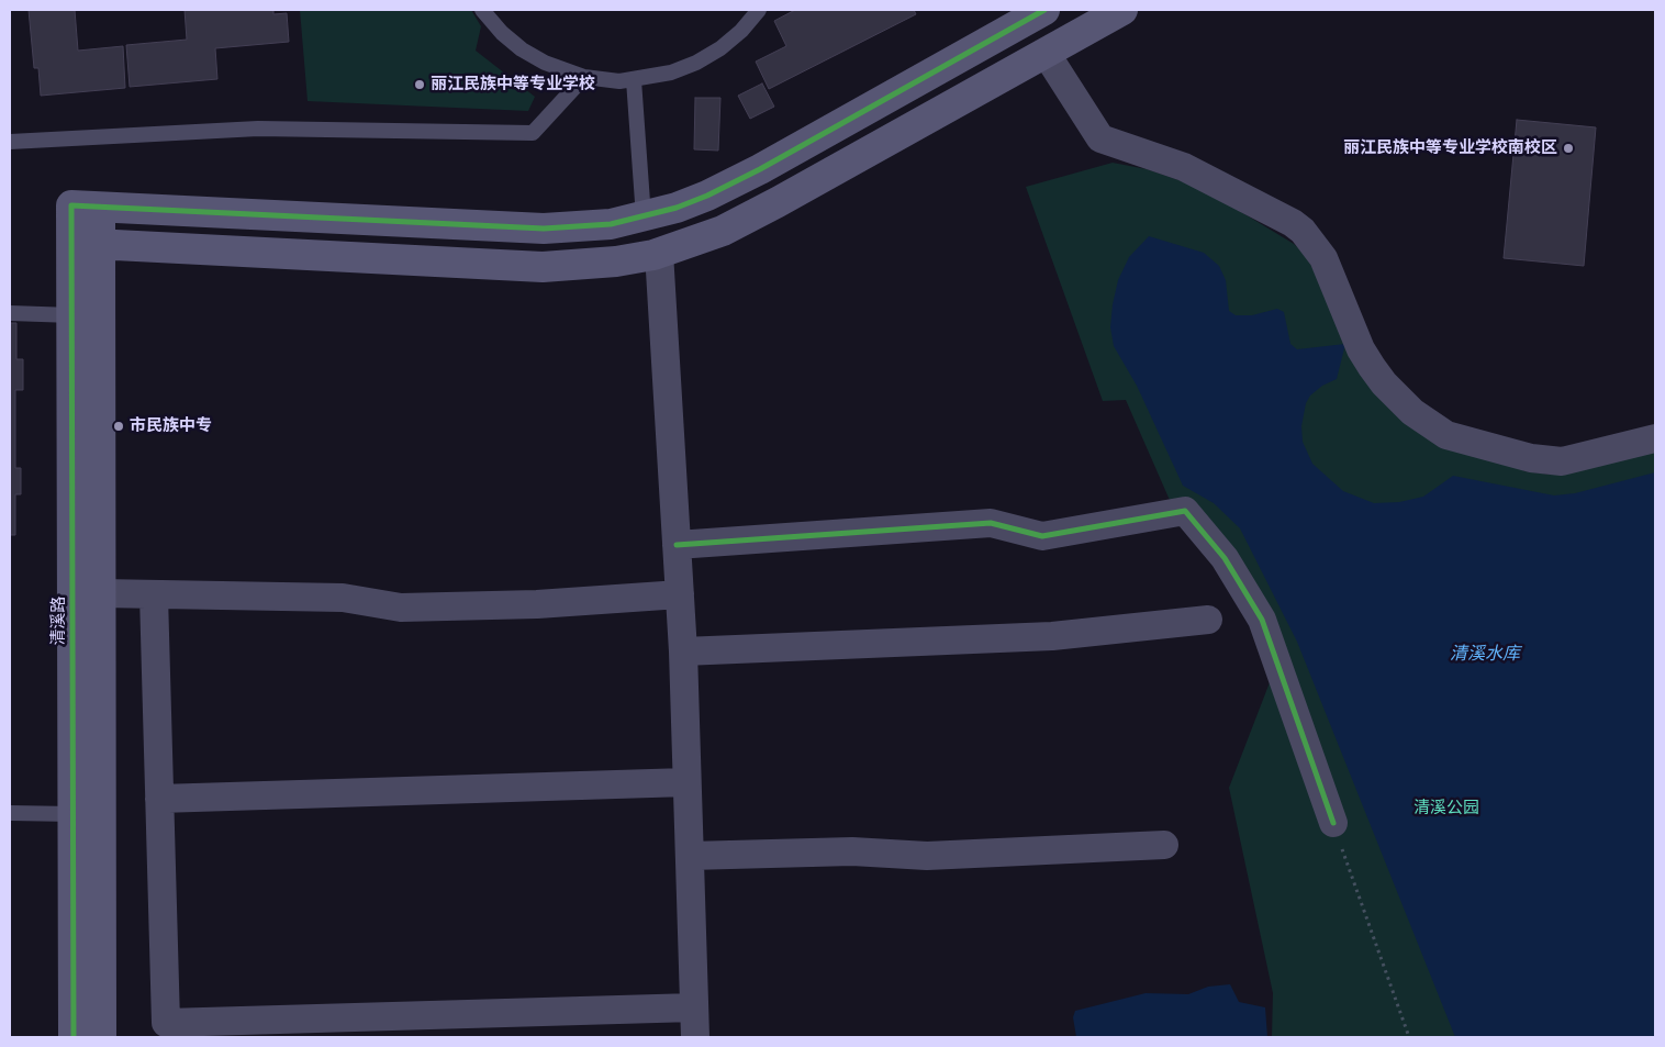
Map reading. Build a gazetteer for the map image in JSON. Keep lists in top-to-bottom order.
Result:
{
  "streets": {
    "street": ["清溪路"]
  },
  "water": ["清溪水库"],
  "parks": ["清溪公园"],
  "places": ["丽江民族中等专业学校", "丽江民族中等专业学校南校区", "市民族中专"]
}
